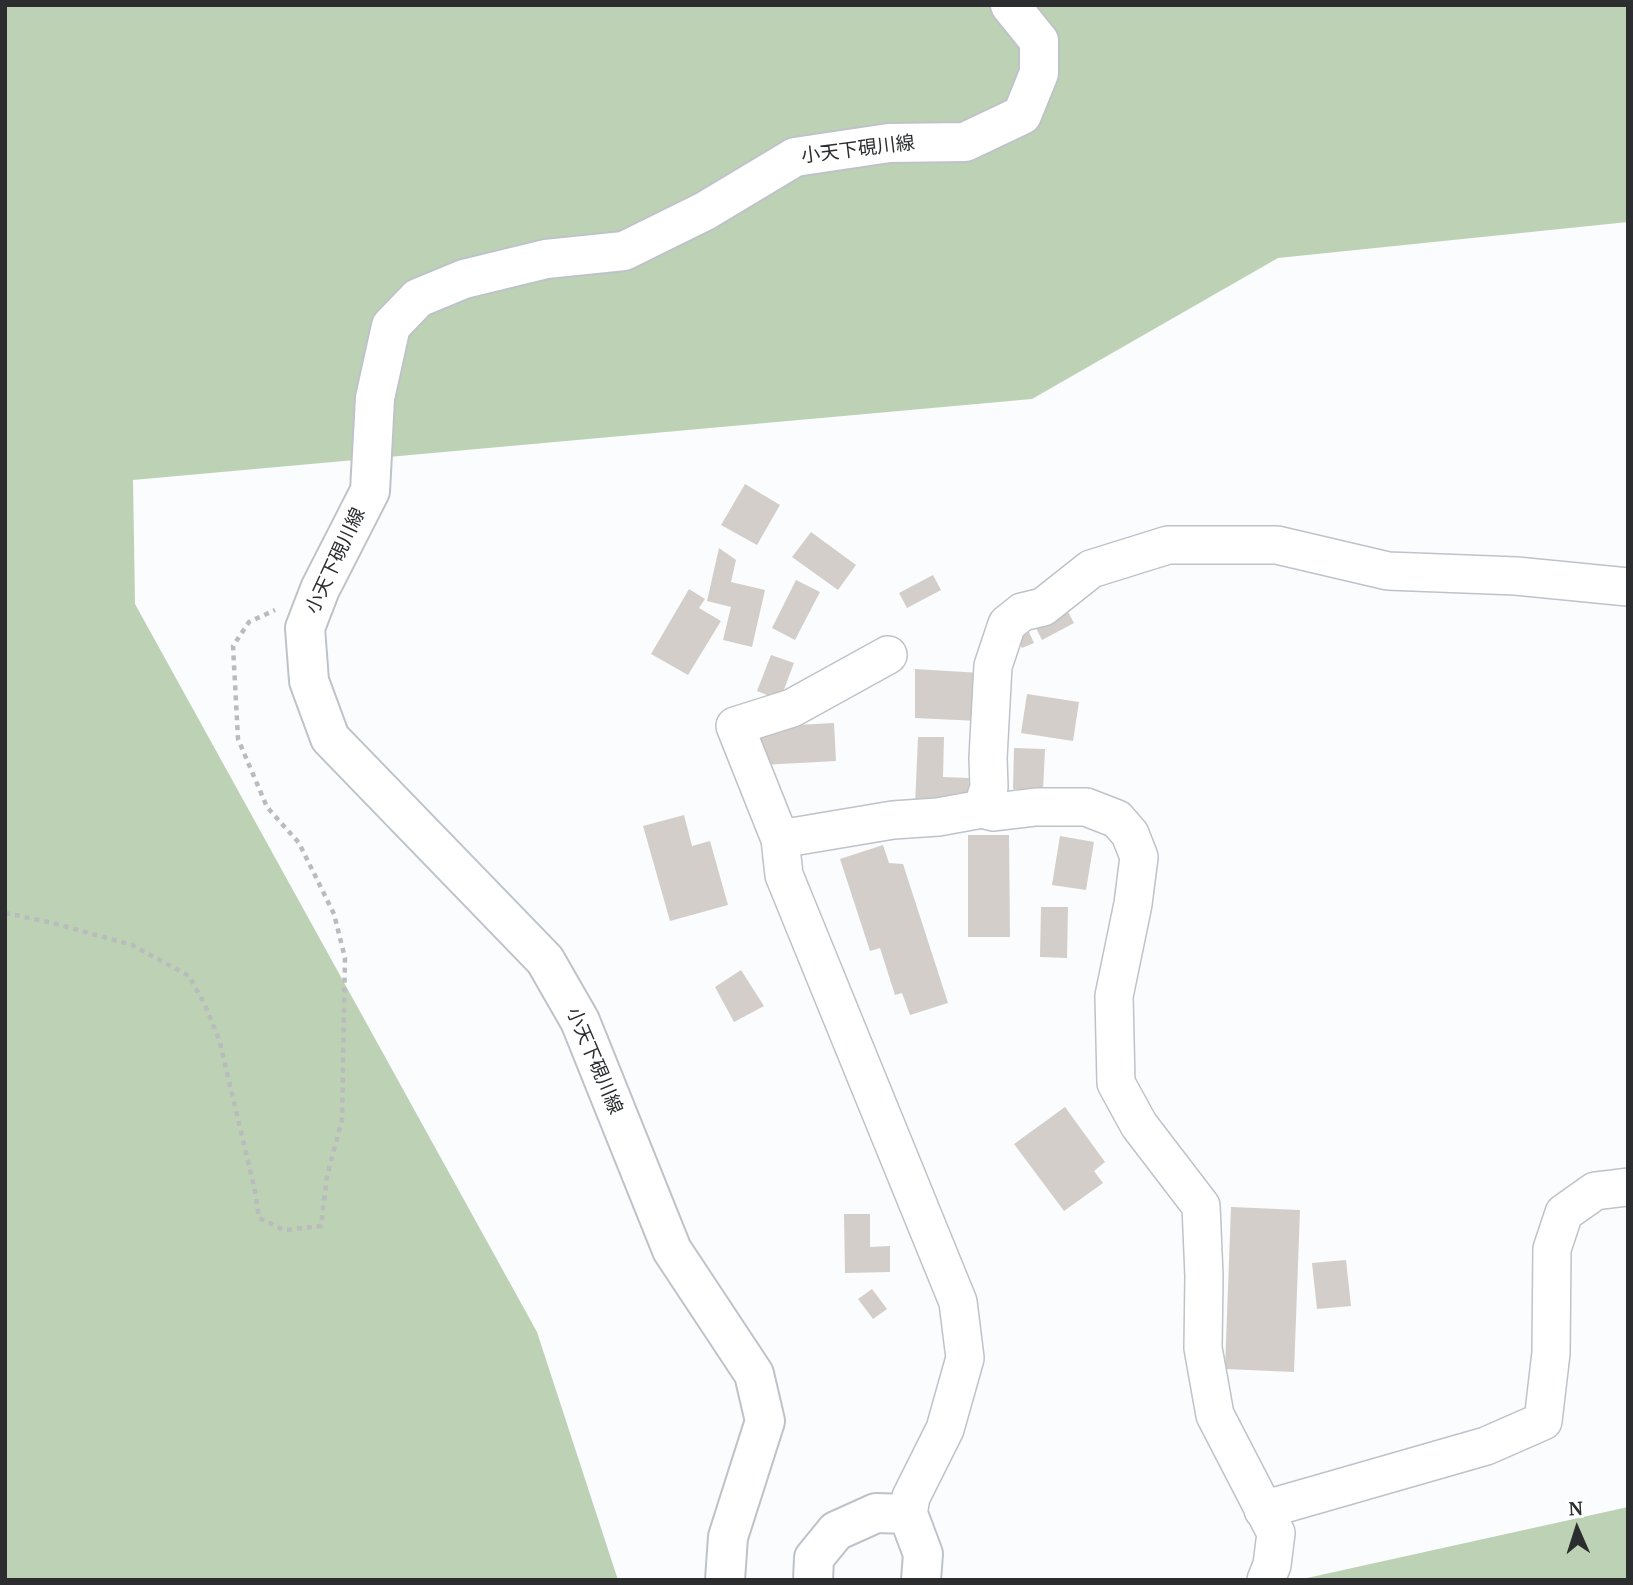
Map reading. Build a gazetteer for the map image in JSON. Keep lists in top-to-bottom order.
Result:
{
  "streets": {
    "main road": ["小天下硯川線"]
  },
  "north": "top"
}
